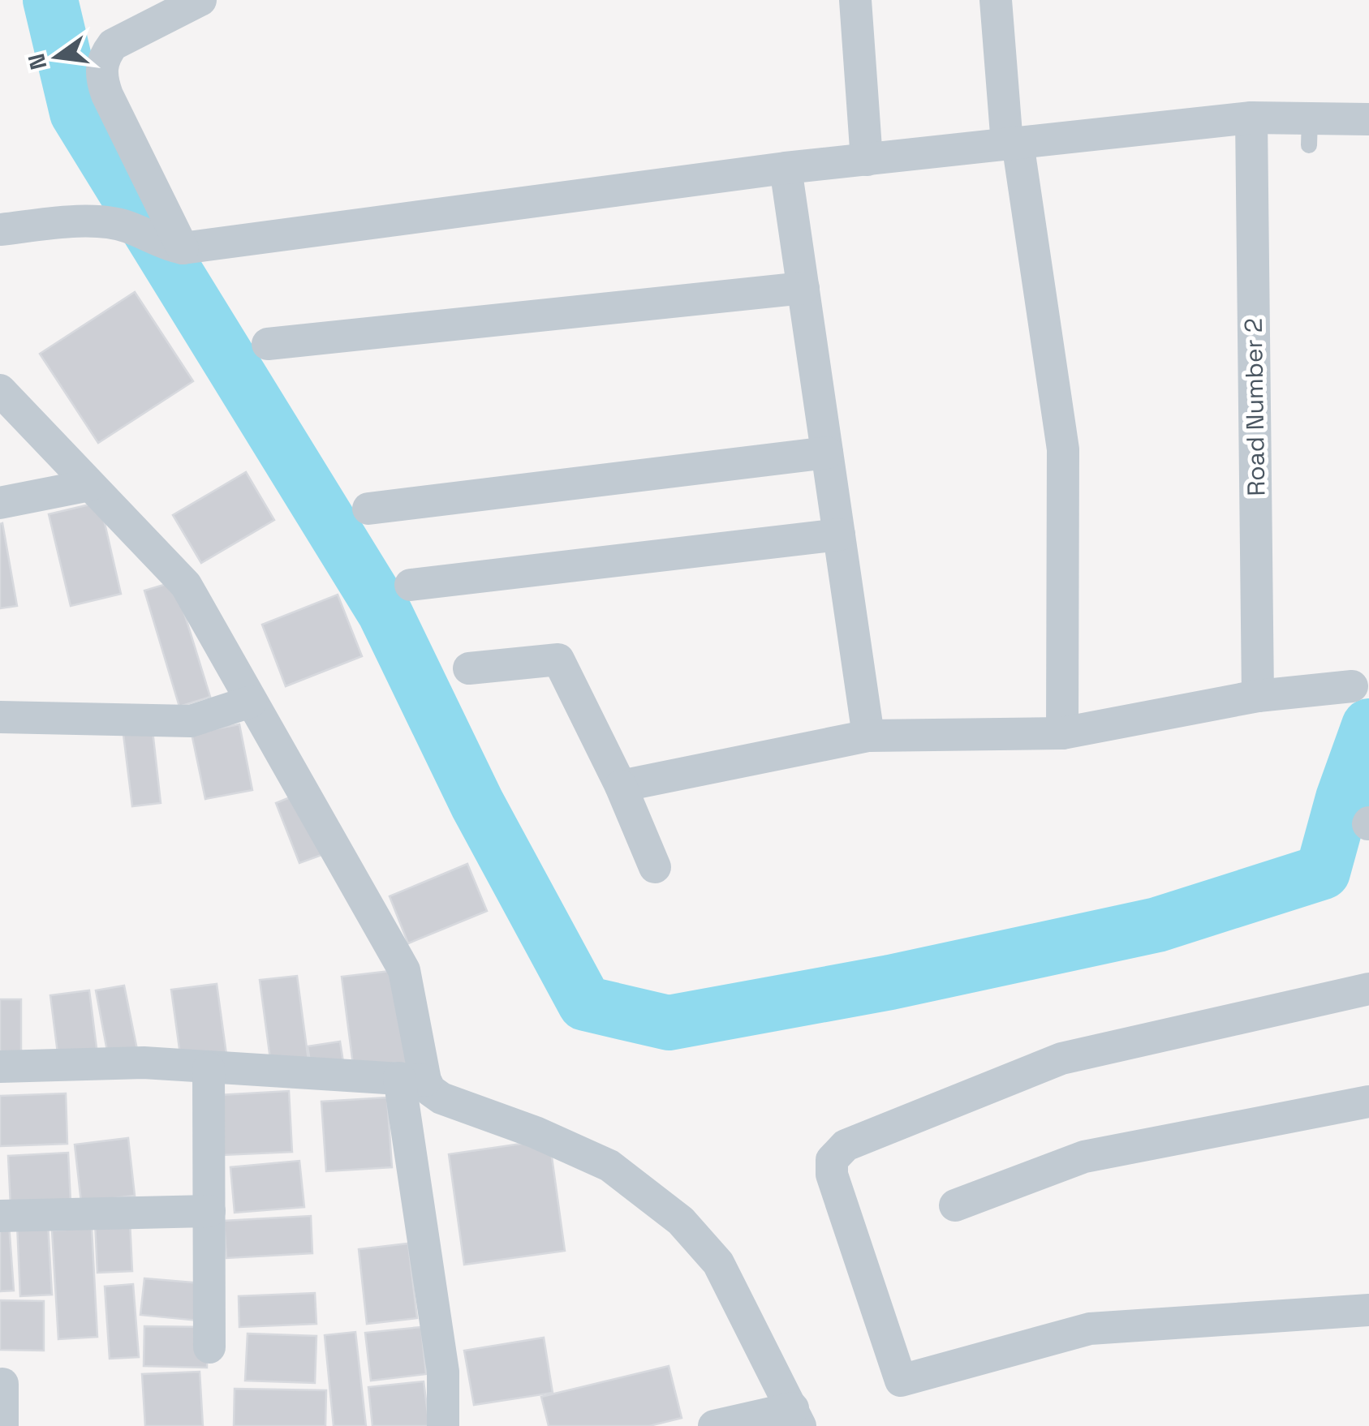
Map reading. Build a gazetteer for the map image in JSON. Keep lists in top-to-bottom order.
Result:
{
  "streets": {
    "street": ["Road Number 2"]
  },
  "north": "left"
}
